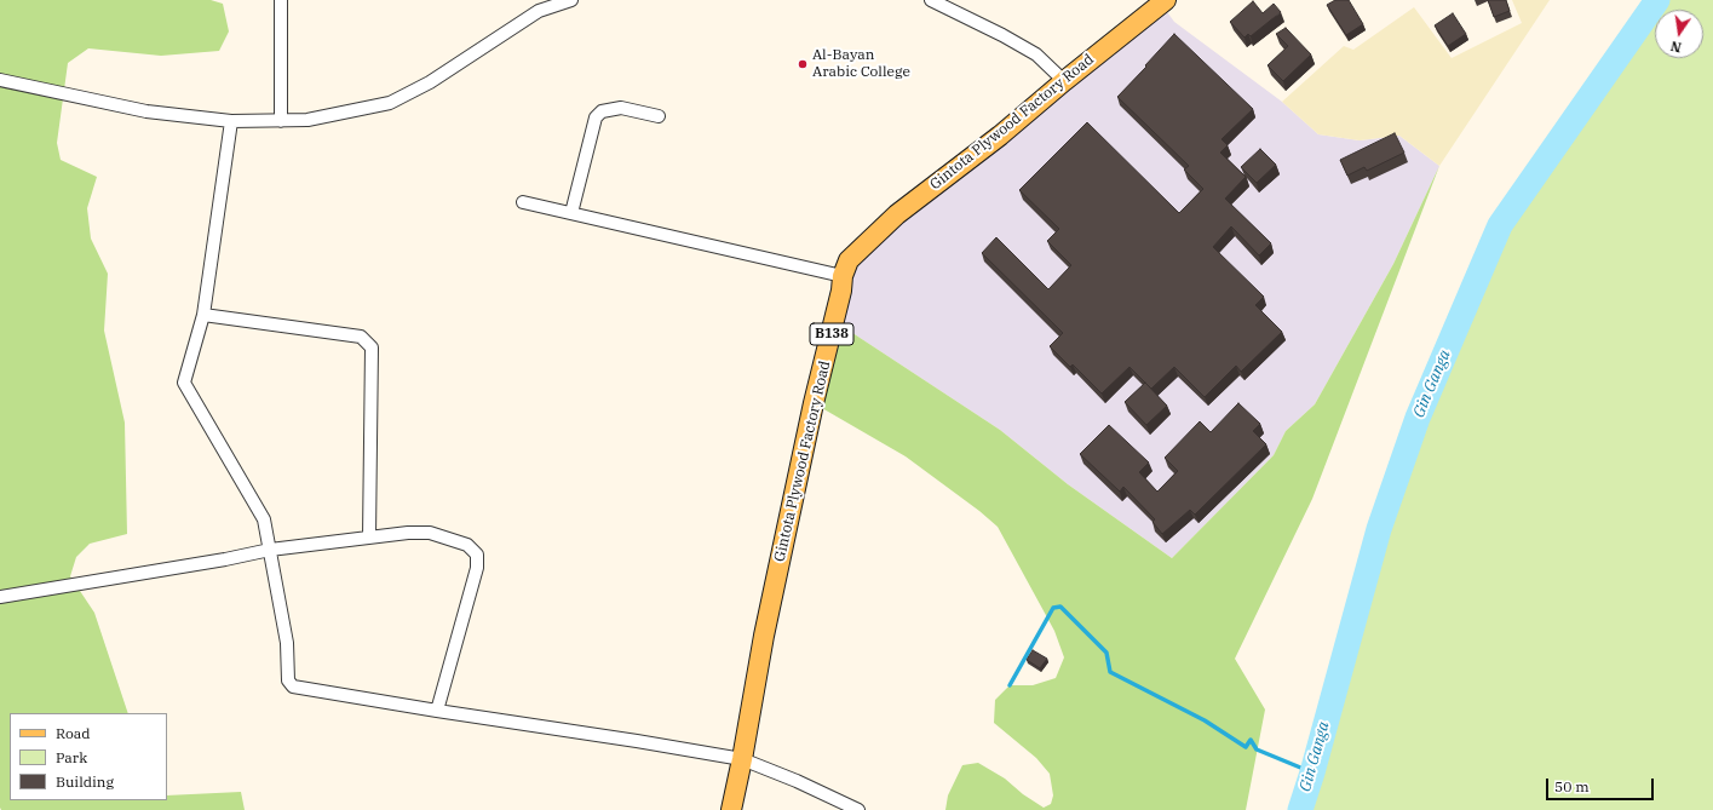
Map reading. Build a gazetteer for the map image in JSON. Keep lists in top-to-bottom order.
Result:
{
  "streets": {
    "main road": ["Gintota Plywood Factory Road", "B138"]
  },
  "water": ["Gin Ganga"],
  "places": ["Al-Bayan Arabic College"],
  "legend": ["Road", "Park", "Building"],
  "scale_bar": "50 m",
  "north": "bottom"
}
